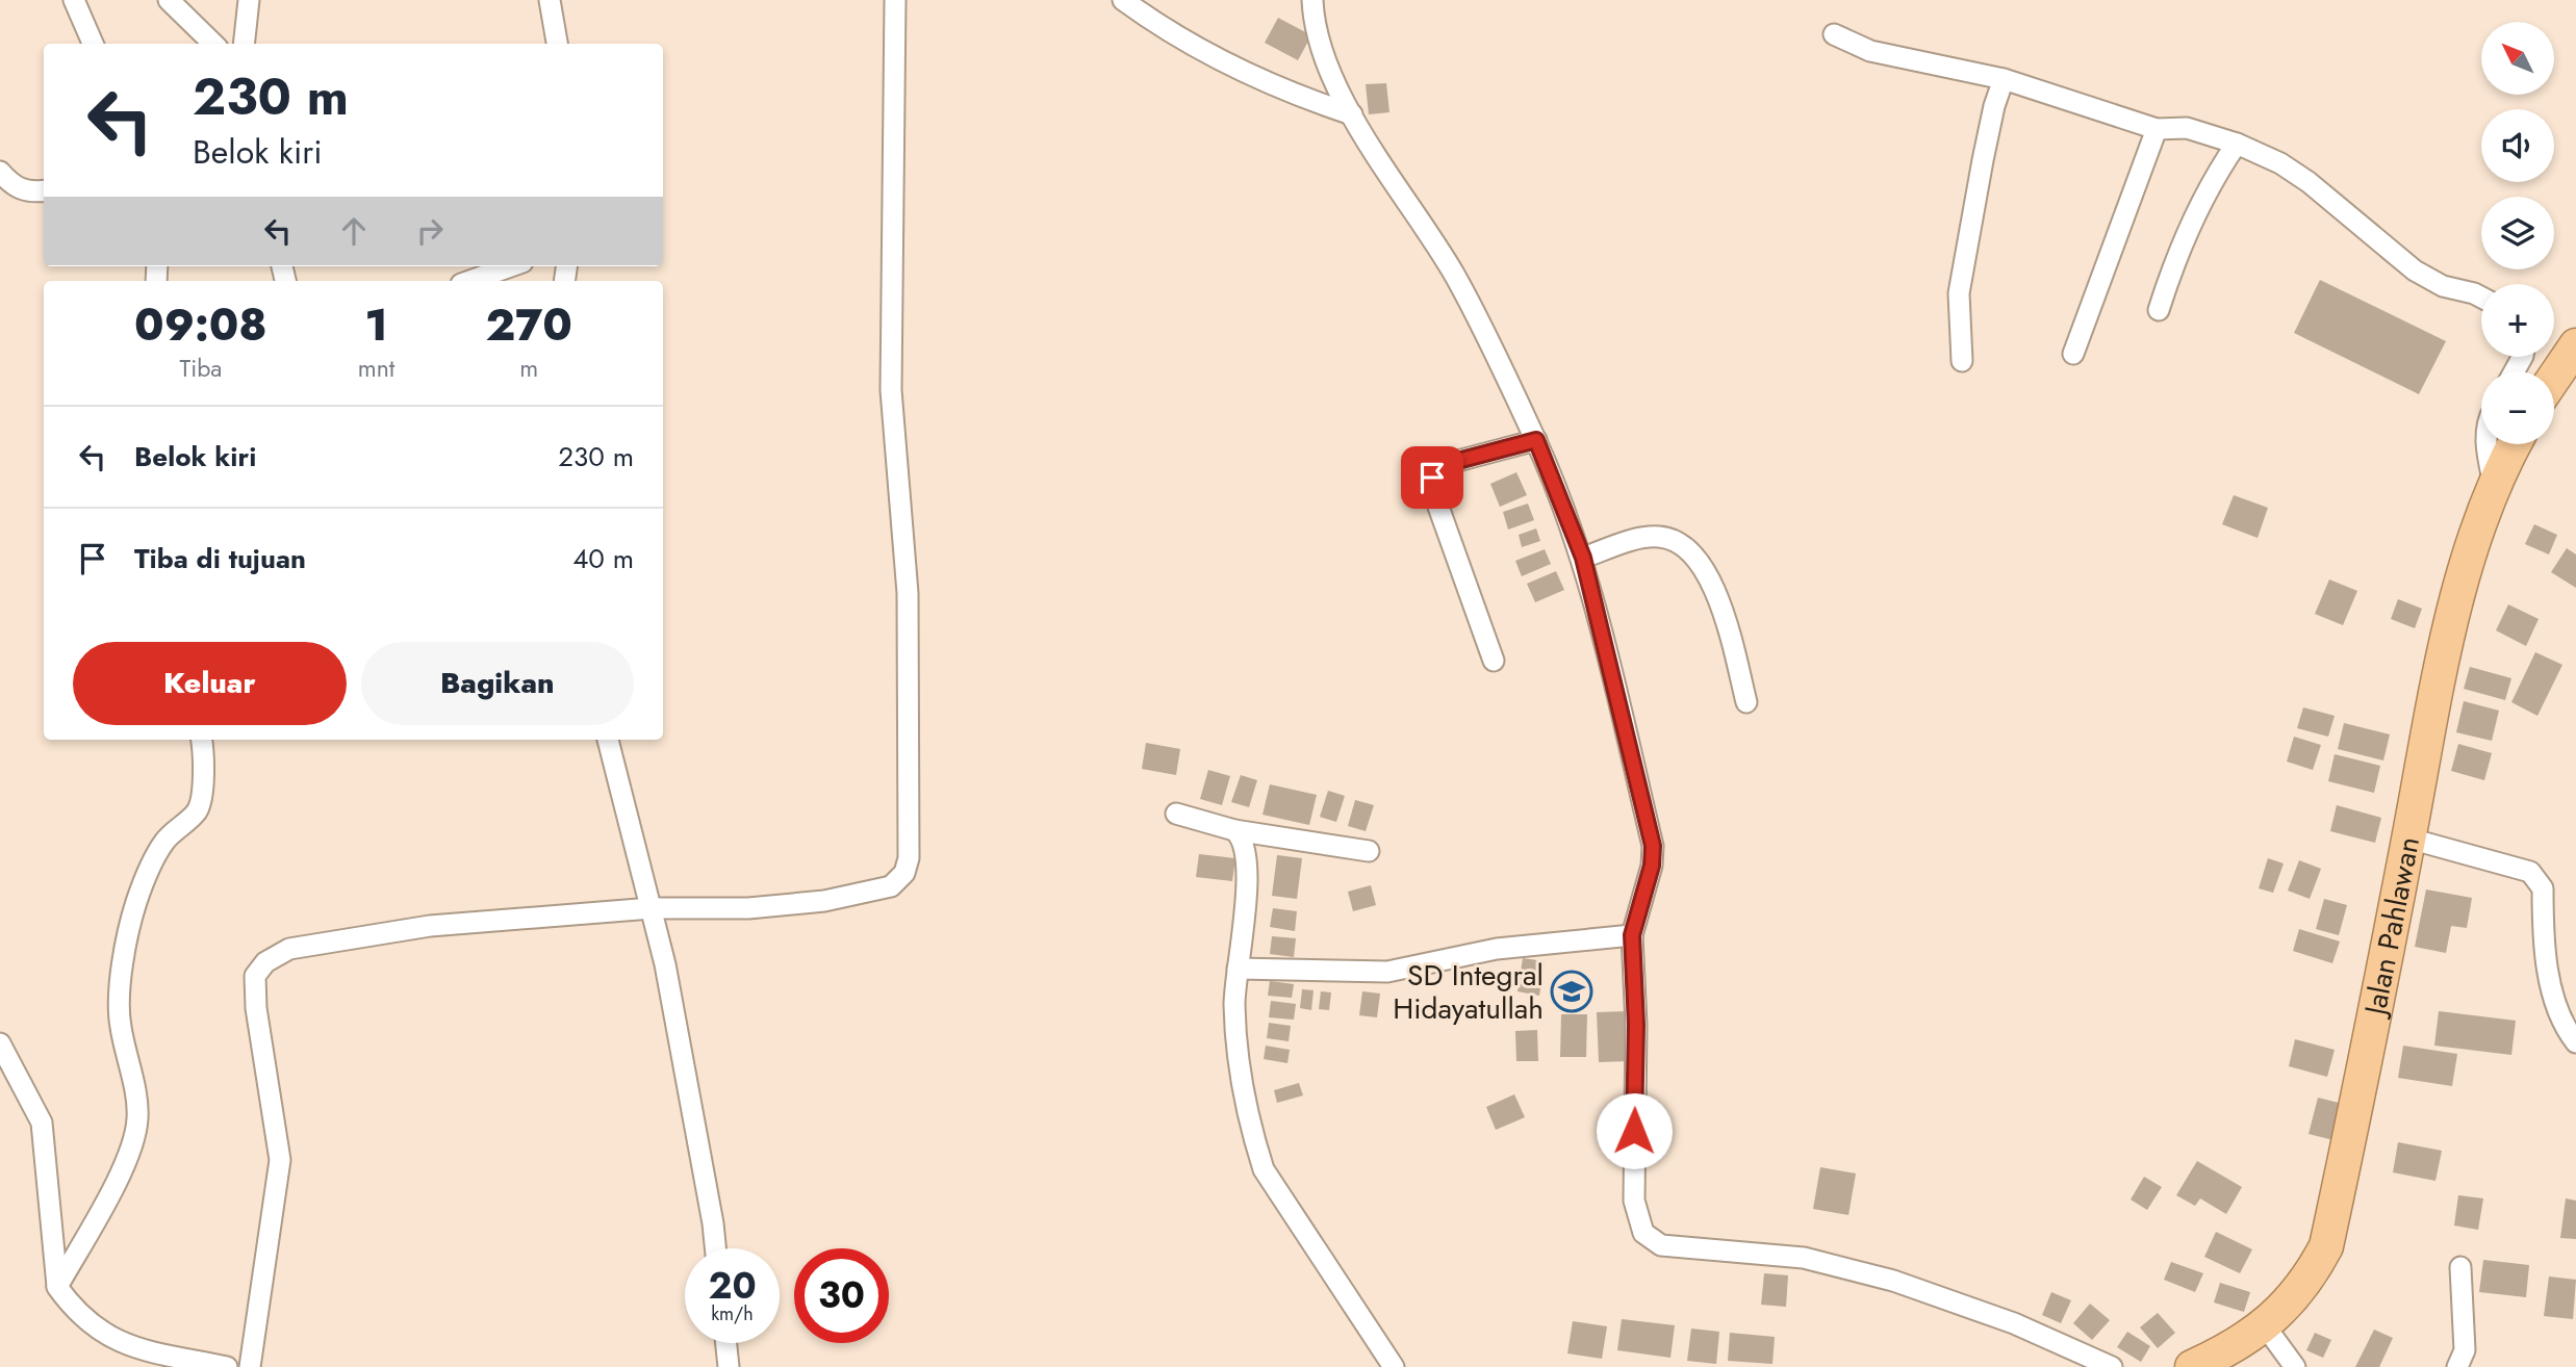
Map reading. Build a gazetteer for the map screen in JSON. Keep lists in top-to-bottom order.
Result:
{
  "streets": {
    "highway": ["Jalan Pahlawan"]
  },
  "places": {
    "school or university": ["SD Integral Hidayatullah"]
  },
  "north": "top left",
  "page": {
    "map_buttons": ["+", "−"],
    "turn": ["230 m", "Belok kiri"],
    "eta": [
      "09:08",
      "Tiba",
      "1",
      "mnt",
      "270",
      "m"
    ],
    "list": [
      {
        "name": "Belok kiri",
        "value": "230 m"
      },
      {
        "name": "Tiba di tujuan",
        "value": "40 m"
      }
    ],
    "buttons": ["Keluar", "Bagikan"],
    "speed": "20 km/h",
    "limit": "30"
  }
}
